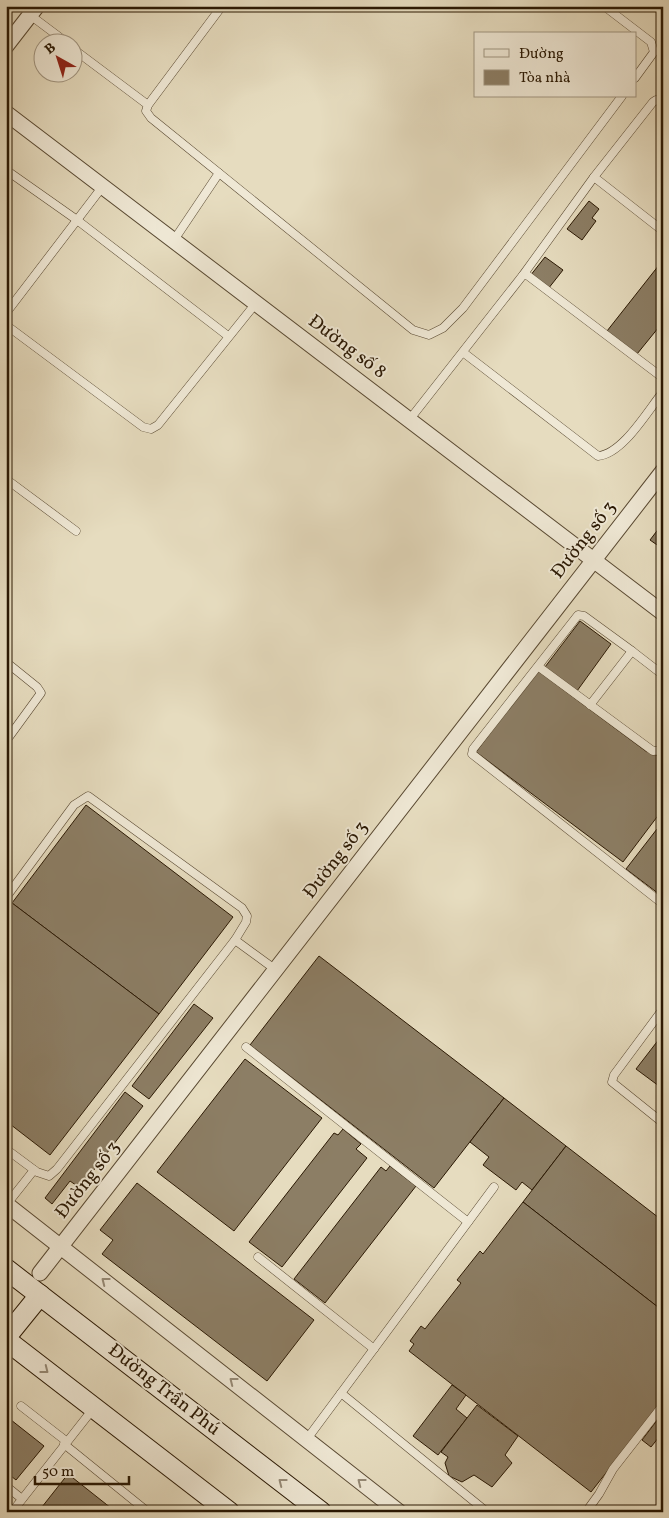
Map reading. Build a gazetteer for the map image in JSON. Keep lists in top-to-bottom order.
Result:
{
  "streets": {
    "main road": ["Đường Trần Phú"],
    "street": ["Đường số 8", "Đường số 3"]
  },
  "crossings": [
    ["Đường số 8", "Đường số 3"]
  ],
  "legend": ["Đường", "Tòa nhà"],
  "scale_bar": "50 m",
  "north": "top left"
}
